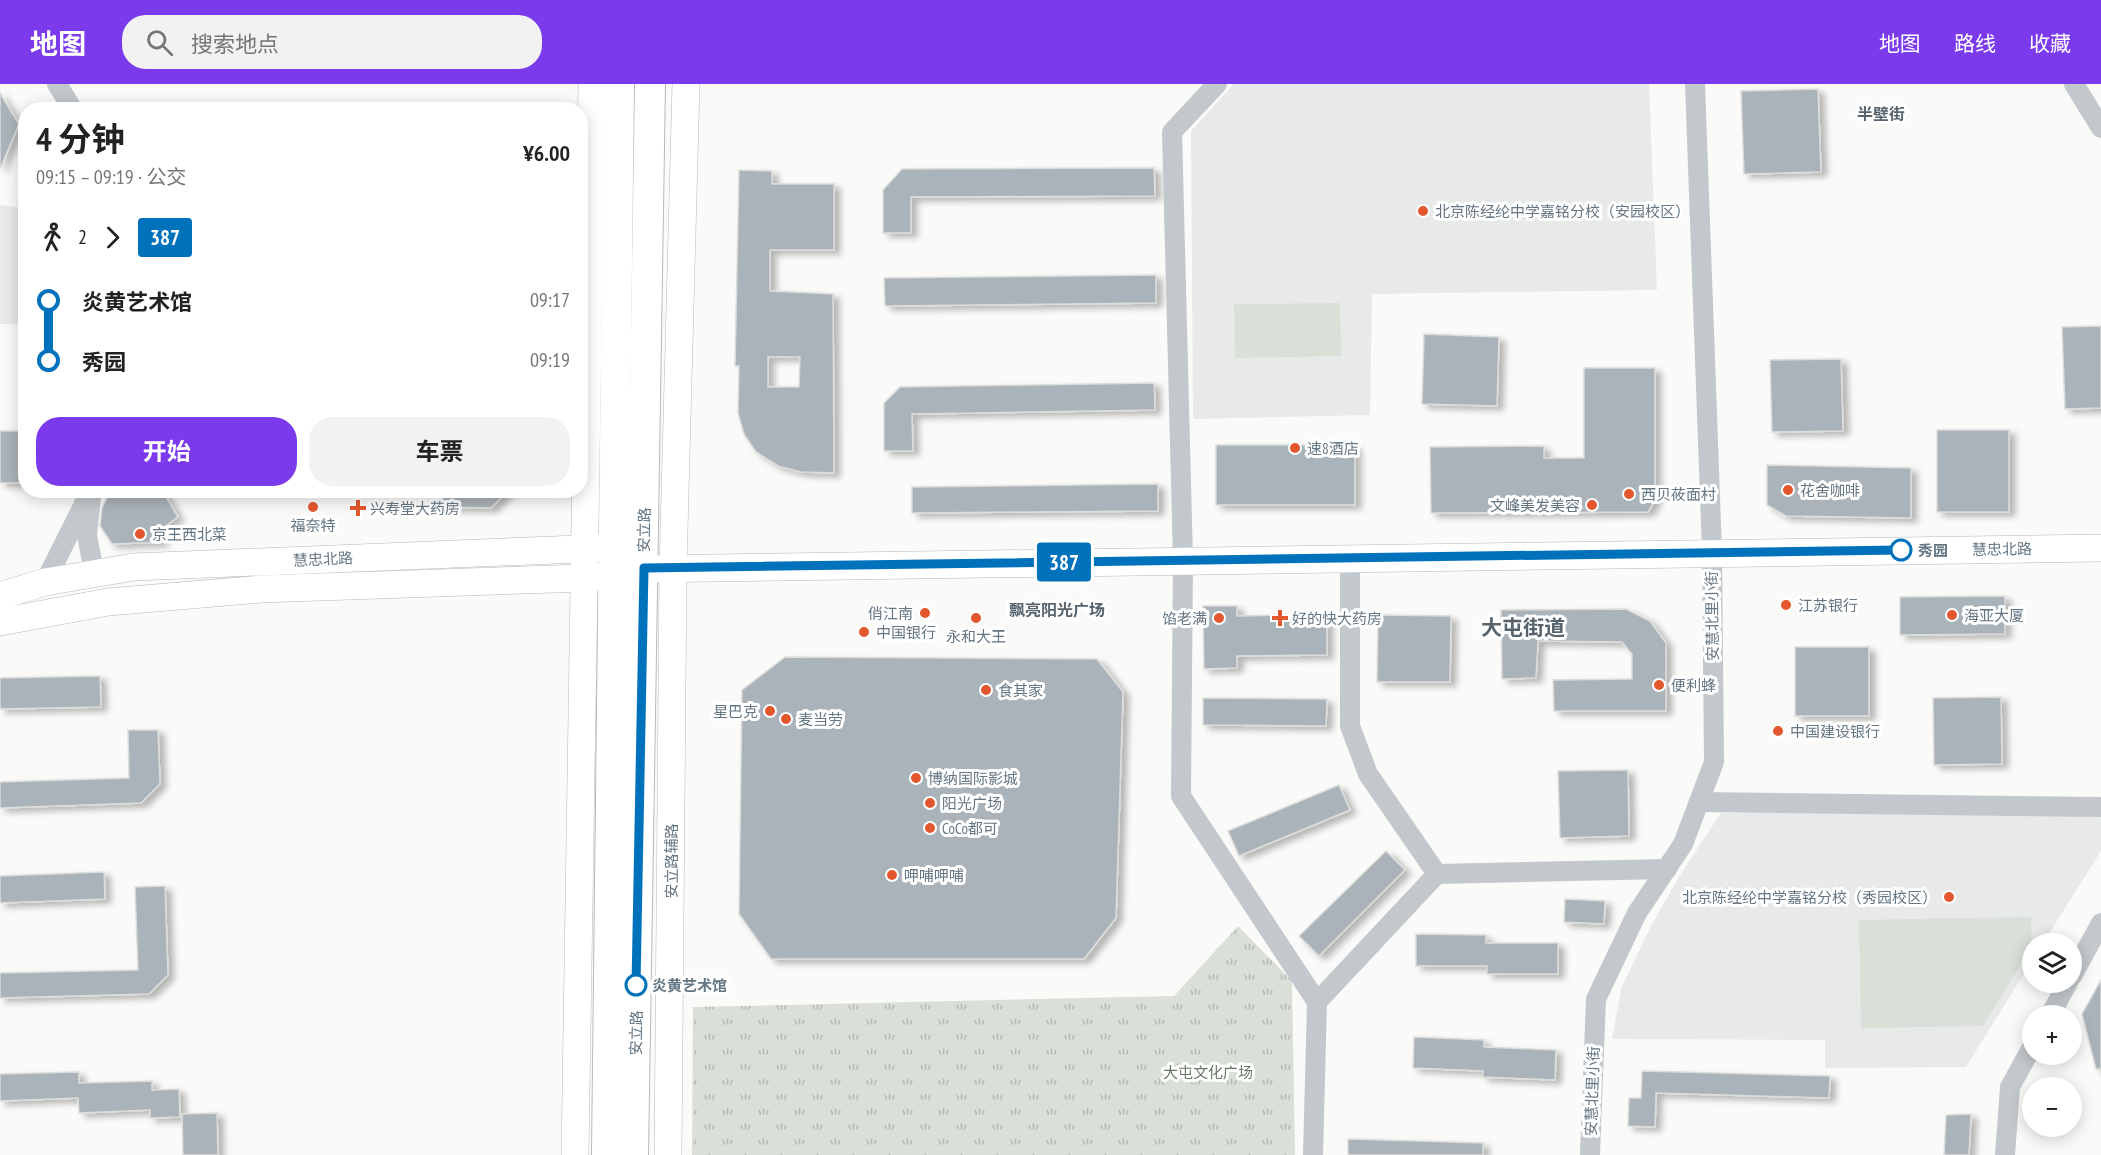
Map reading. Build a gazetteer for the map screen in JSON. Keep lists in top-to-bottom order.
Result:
{
  "streets": {
    "main road": ["安立路"],
    "street": ["慧忠北路", "安慧北里小街", "安立路辅路"]
  },
  "crossings": [
    ["安立路", "慧忠北路"],
    ["安立路", "安立路辅路"],
    ["慧忠北路", "安慧北里小街"],
    ["慧忠北路", "安立路辅路"]
  ],
  "districts": ["半壁街", "飘亮阳光广场", "大屯街道"],
  "parks": ["大屯文化广场"],
  "places": {
    "other": [
      "北京陈经纶中学嘉铭分校（安园校区）",
      "速8酒店",
      "花舍咖啡",
      "西贝莜面村",
      "文峰美发美容",
      "福奈特",
      "京王西北菜",
      "秀园",
      "江苏银行",
      "俏江南",
      "海亚大厦",
      "永和大王",
      "馅老满",
      "中国银行",
      "便利蜂",
      "食其家",
      "星巴克",
      "麦当劳",
      "中国建设银行",
      "博纳国际影城",
      "阳光广场",
      "CoCo都可",
      "呷哺呷哺",
      "北京陈经纶中学嘉铭分校（秀园校区）",
      "炎黄艺术馆"
    ],
    "health": ["兴寿堂大药房", "好的快大药房"]
  },
  "lines": ["bus line 387"],
  "page": {
    "header": "地图",
    "search": "搜索地点",
    "nav": ["地图", "路线", "收藏"],
    "on_map": "387",
    "heading": ["4 分钟", "09:15 – 09:19 · 公交", "¥6.00"],
    "legs": ["2", "387"],
    "list": [
      {
        "name": "炎黄艺术馆",
        "value": "09:17"
      },
      {
        "name": "秀园",
        "value": "09:19"
      }
    ],
    "buttons": ["开始", "车票"],
    "map_buttons": ["+", "−"]
  }
}
